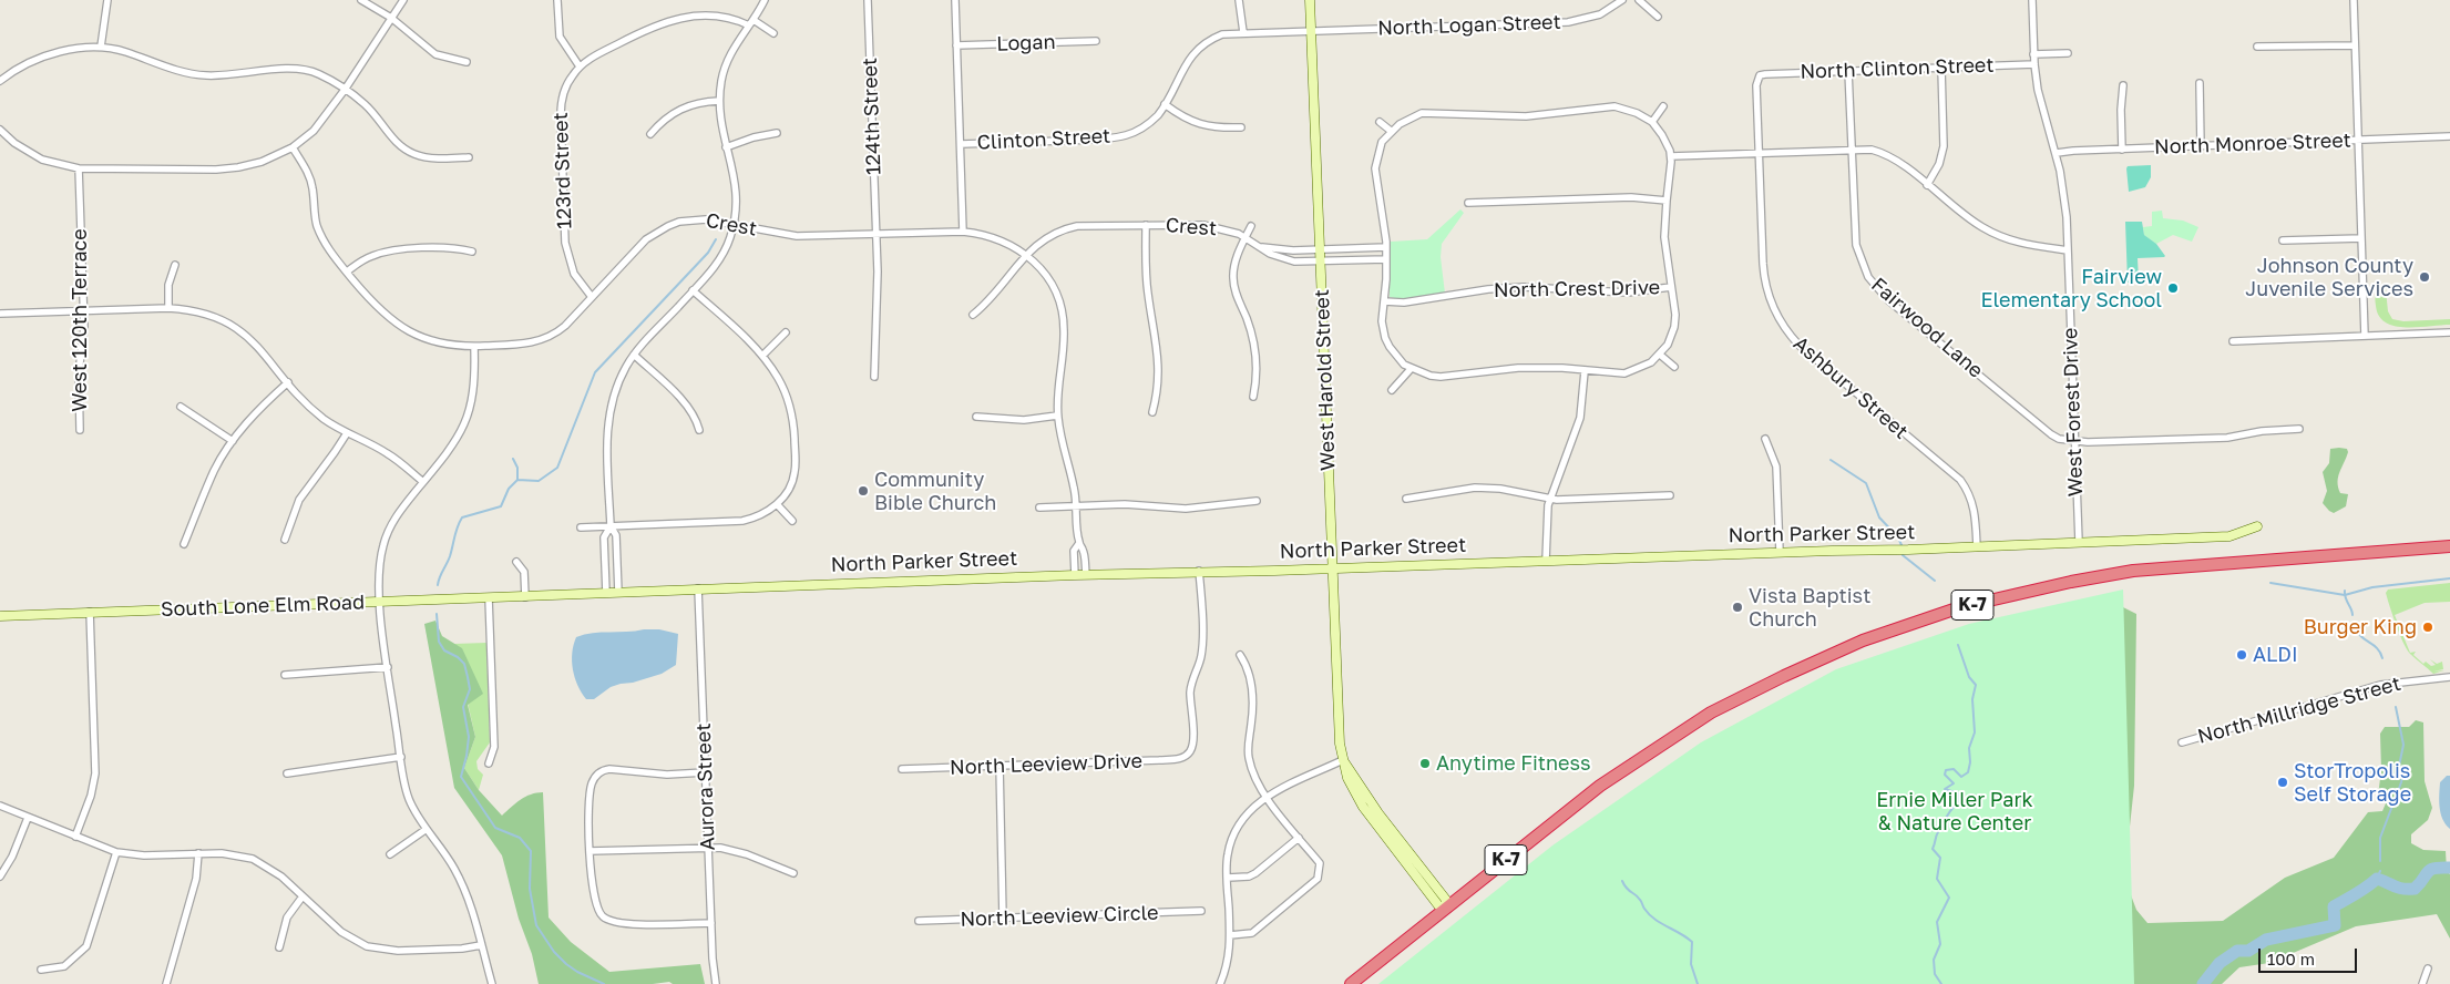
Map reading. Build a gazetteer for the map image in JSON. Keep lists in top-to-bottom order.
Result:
{
  "streets": {
    "highway": ["K-7"],
    "street": [
      "North Logan Street",
      "Logan",
      "North Clinton Street",
      "124th Street",
      "Clinton Street",
      "North Monroe Street",
      "123rd Street",
      "Crest",
      "North Crest Drive",
      "West 120th Terrace",
      "Fairwood Lane",
      "West Harold Street",
      "Ashbury Street",
      "West Forest Drive",
      "North Parker Street",
      "South Lone Elm Road",
      "North Millridge Street",
      "North Leeview Drive",
      "Aurora Street",
      "North Leeview Circle"
    ]
  },
  "crossings": [
    ["North Logan Street", "Clinton Street"],
    ["North Logan Street", "West Harold Street"],
    ["North Clinton Street", "Fairwood Lane"],
    ["North Clinton Street", "Ashbury Street"],
    ["North Clinton Street", "West Forest Drive"],
    ["124th Street", "Crest"],
    ["Clinton Street", "West Harold Street"],
    ["North Monroe Street", "West Forest Drive"],
    ["123rd Street", "Crest"],
    ["Crest", "West Harold Street"],
    ["Fairwood Lane", "West Forest Drive"],
    ["West Harold Street", "North Parker Street"],
    ["West Harold Street", "K-7"],
    ["Ashbury Street", "North Parker Street"],
    ["West Forest Drive", "North Parker Street"],
    ["North Parker Street", "South Lone Elm Road"],
    ["North Parker Street", "North Leeview Drive"],
    ["North Parker Street", "Aurora Street"]
  ],
  "parks": ["Ernie Miller Park & Nature Center"],
  "places": [
    "Johnson County Juvenile Services",
    "Fairview Elementary School",
    "Community Bible Church",
    "Vista Baptist Church",
    "Burger King",
    "ALDI",
    "Anytime Fitness",
    "StorTropolis Self Storage"
  ],
  "scale_bar": "100 m"
}
